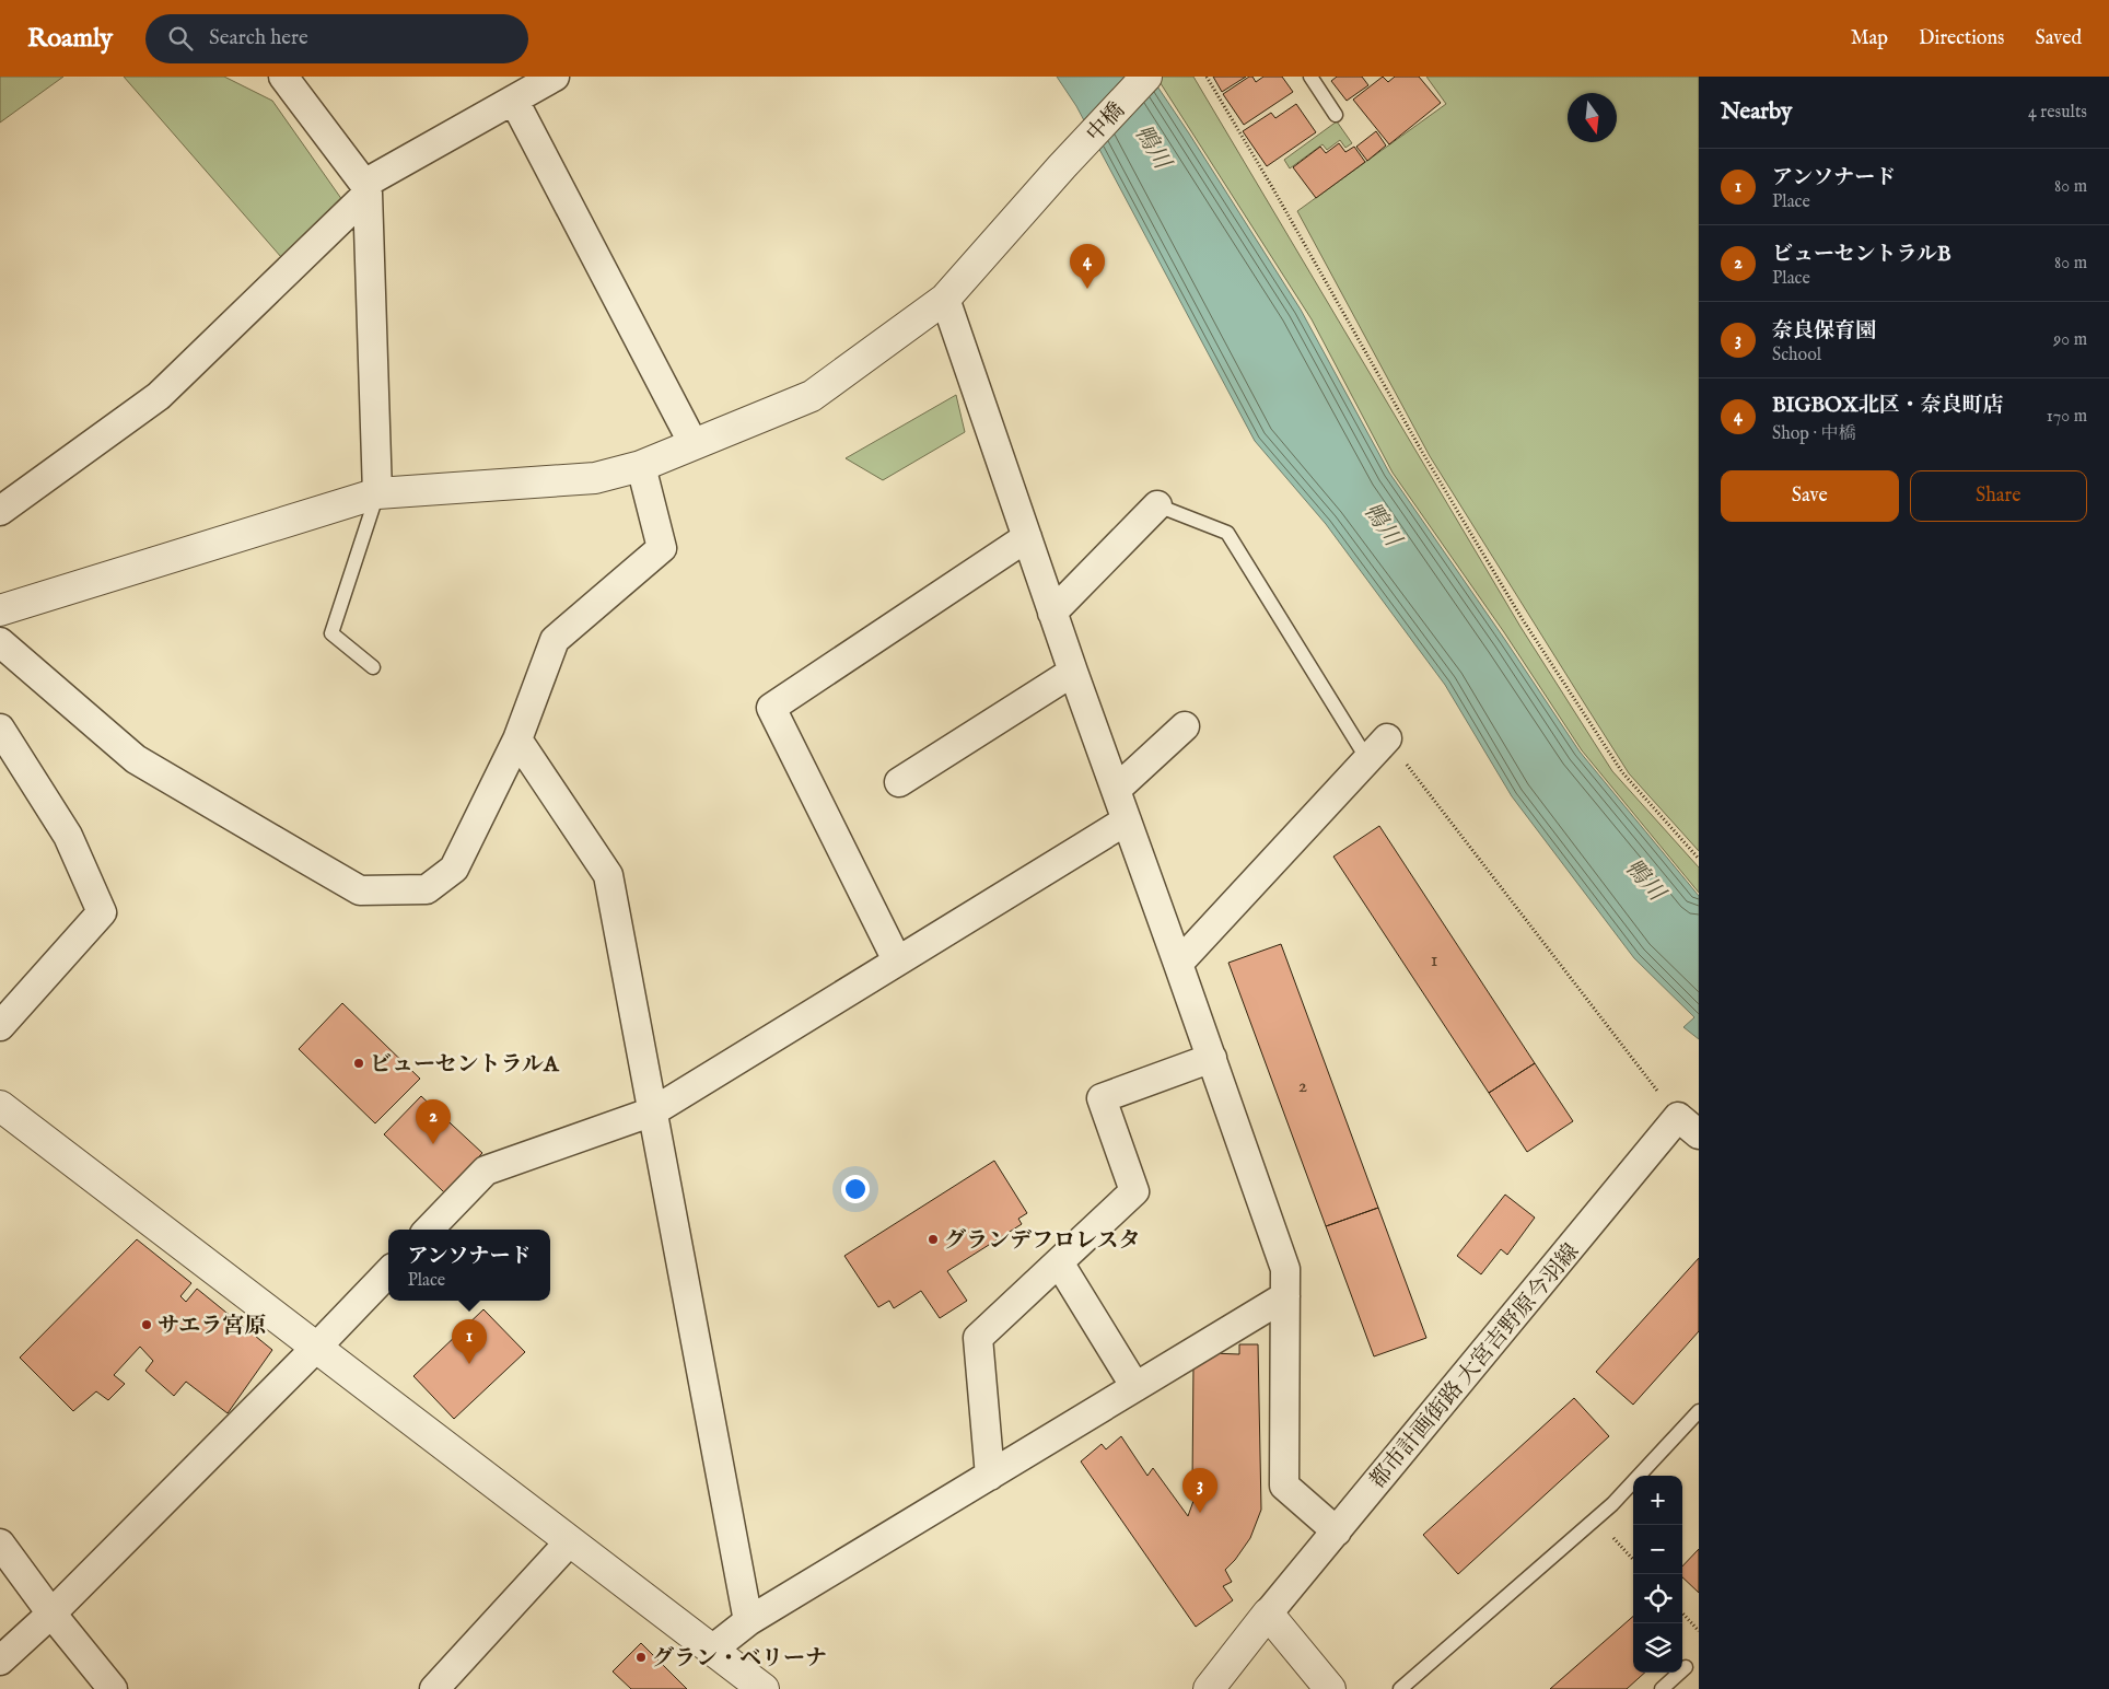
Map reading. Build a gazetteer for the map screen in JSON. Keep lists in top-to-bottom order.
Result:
{
  "streets": {
    "street": ["中橋", "都市計画街路 大宮吉野原今羽線"]
  },
  "water": ["鴨川"],
  "places": [
    "ビューセントラルA",
    "グランデフロレスタ",
    "サエラ宮原",
    "グラン・ベリーナ"
  ],
  "house_numbers": ["1", "2"],
  "north": "bottom",
  "page": {
    "header": "Roamly",
    "search": "Search here",
    "nav": ["Map", "Directions", "Saved"],
    "heading": ["Nearby", "4 results"],
    "list": [
      {
        "mark": "1",
        "name": "アンソナード",
        "note": "Place",
        "value": "80 m"
      },
      {
        "mark": "2",
        "name": "ビューセントラルB",
        "note": "Place",
        "value": "80 m"
      },
      {
        "mark": "3",
        "name": "奈良保育園",
        "note": "School",
        "value": "90 m"
      },
      {
        "mark": "4",
        "name": "BIGBOX北区・奈良町店",
        "note": "Shop · 中橋",
        "value": "170 m"
      }
    ],
    "pins": [
      "4",
      "2",
      "1",
      "3"
    ],
    "buttons": ["Save", "Share"],
    "popup": ["アンソナード", "Place"],
    "map_buttons": ["+", "−"]
  }
}
